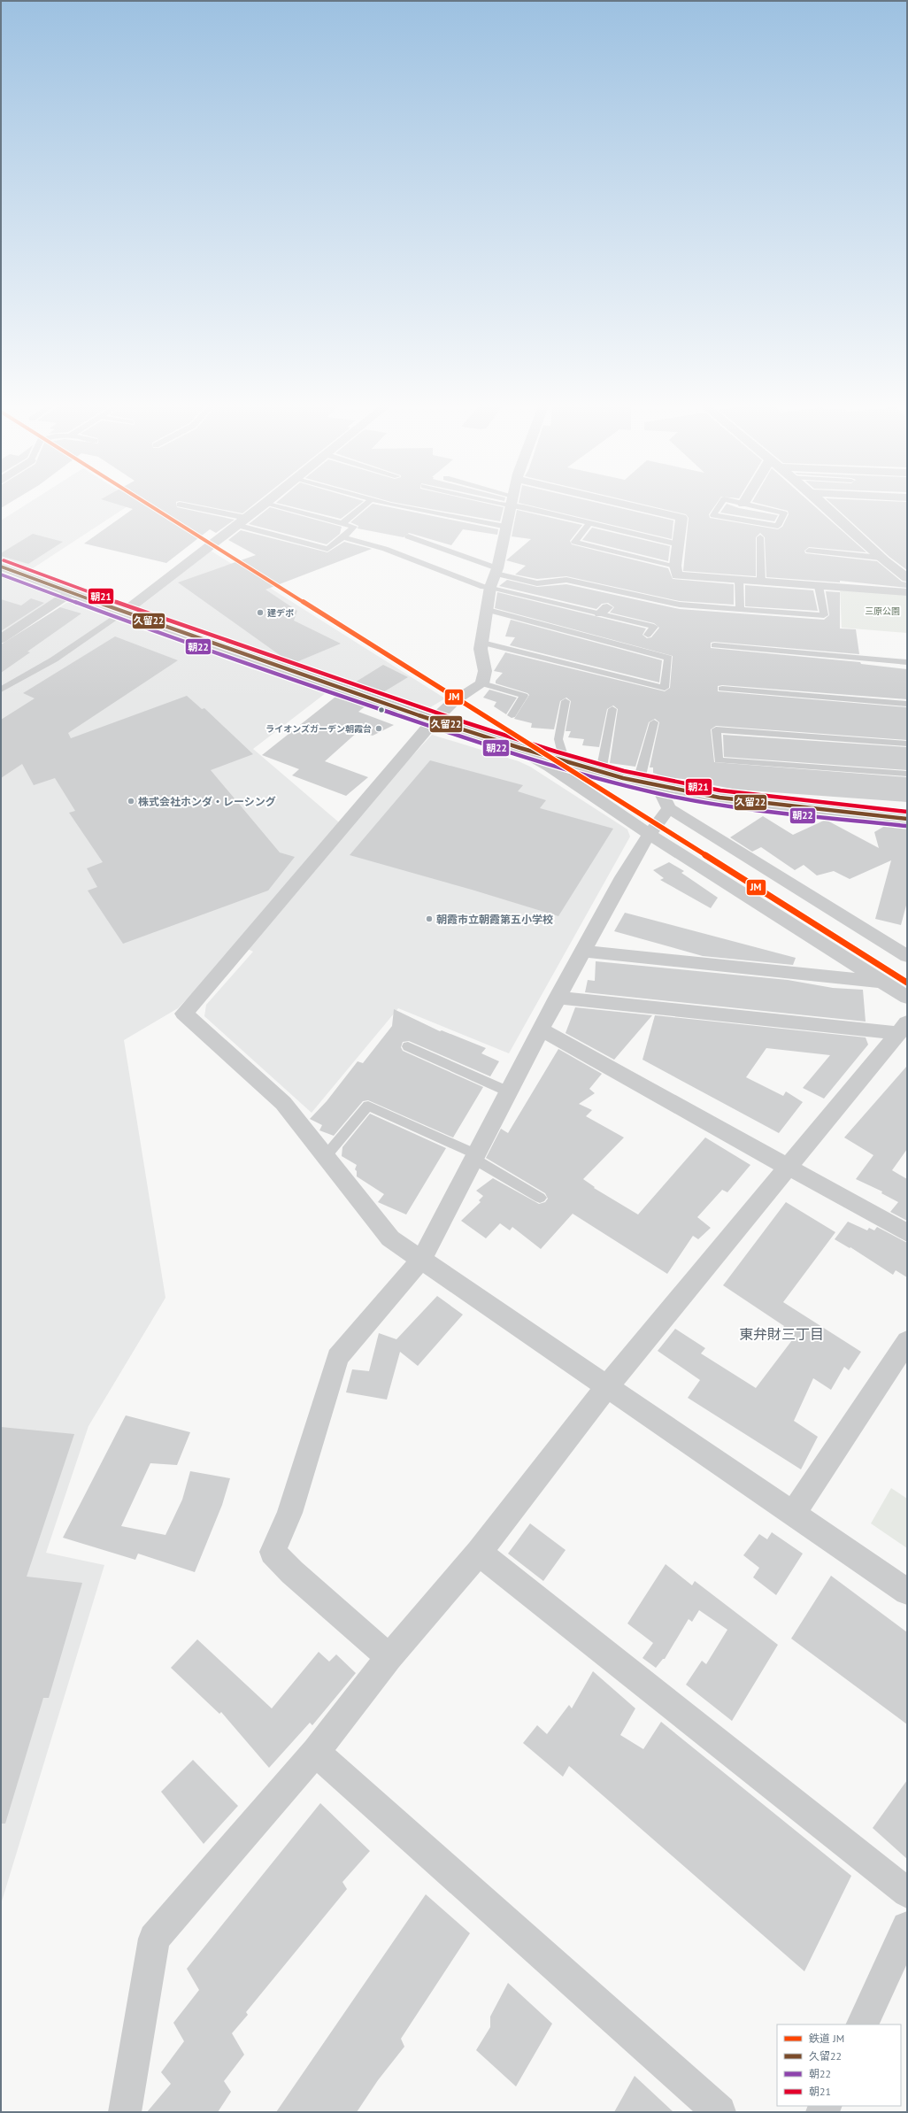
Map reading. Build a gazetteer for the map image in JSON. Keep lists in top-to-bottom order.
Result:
{
  "districts": ["東弁財三丁目"],
  "parks": ["三原公園"],
  "places": [
    "建デポ",
    "ライオンズガーデン朝霞台",
    "株式会社ホンダ・レーシング",
    "朝霞市立朝霞第五小学校"
  ],
  "lines": [
    "rail line JM",
    "transit line 朝21",
    "transit line 久留22",
    "transit line 朝22"
  ],
  "legend": [
    "鉄道 JM",
    "久留22",
    "朝22",
    "朝21"
  ]
}
